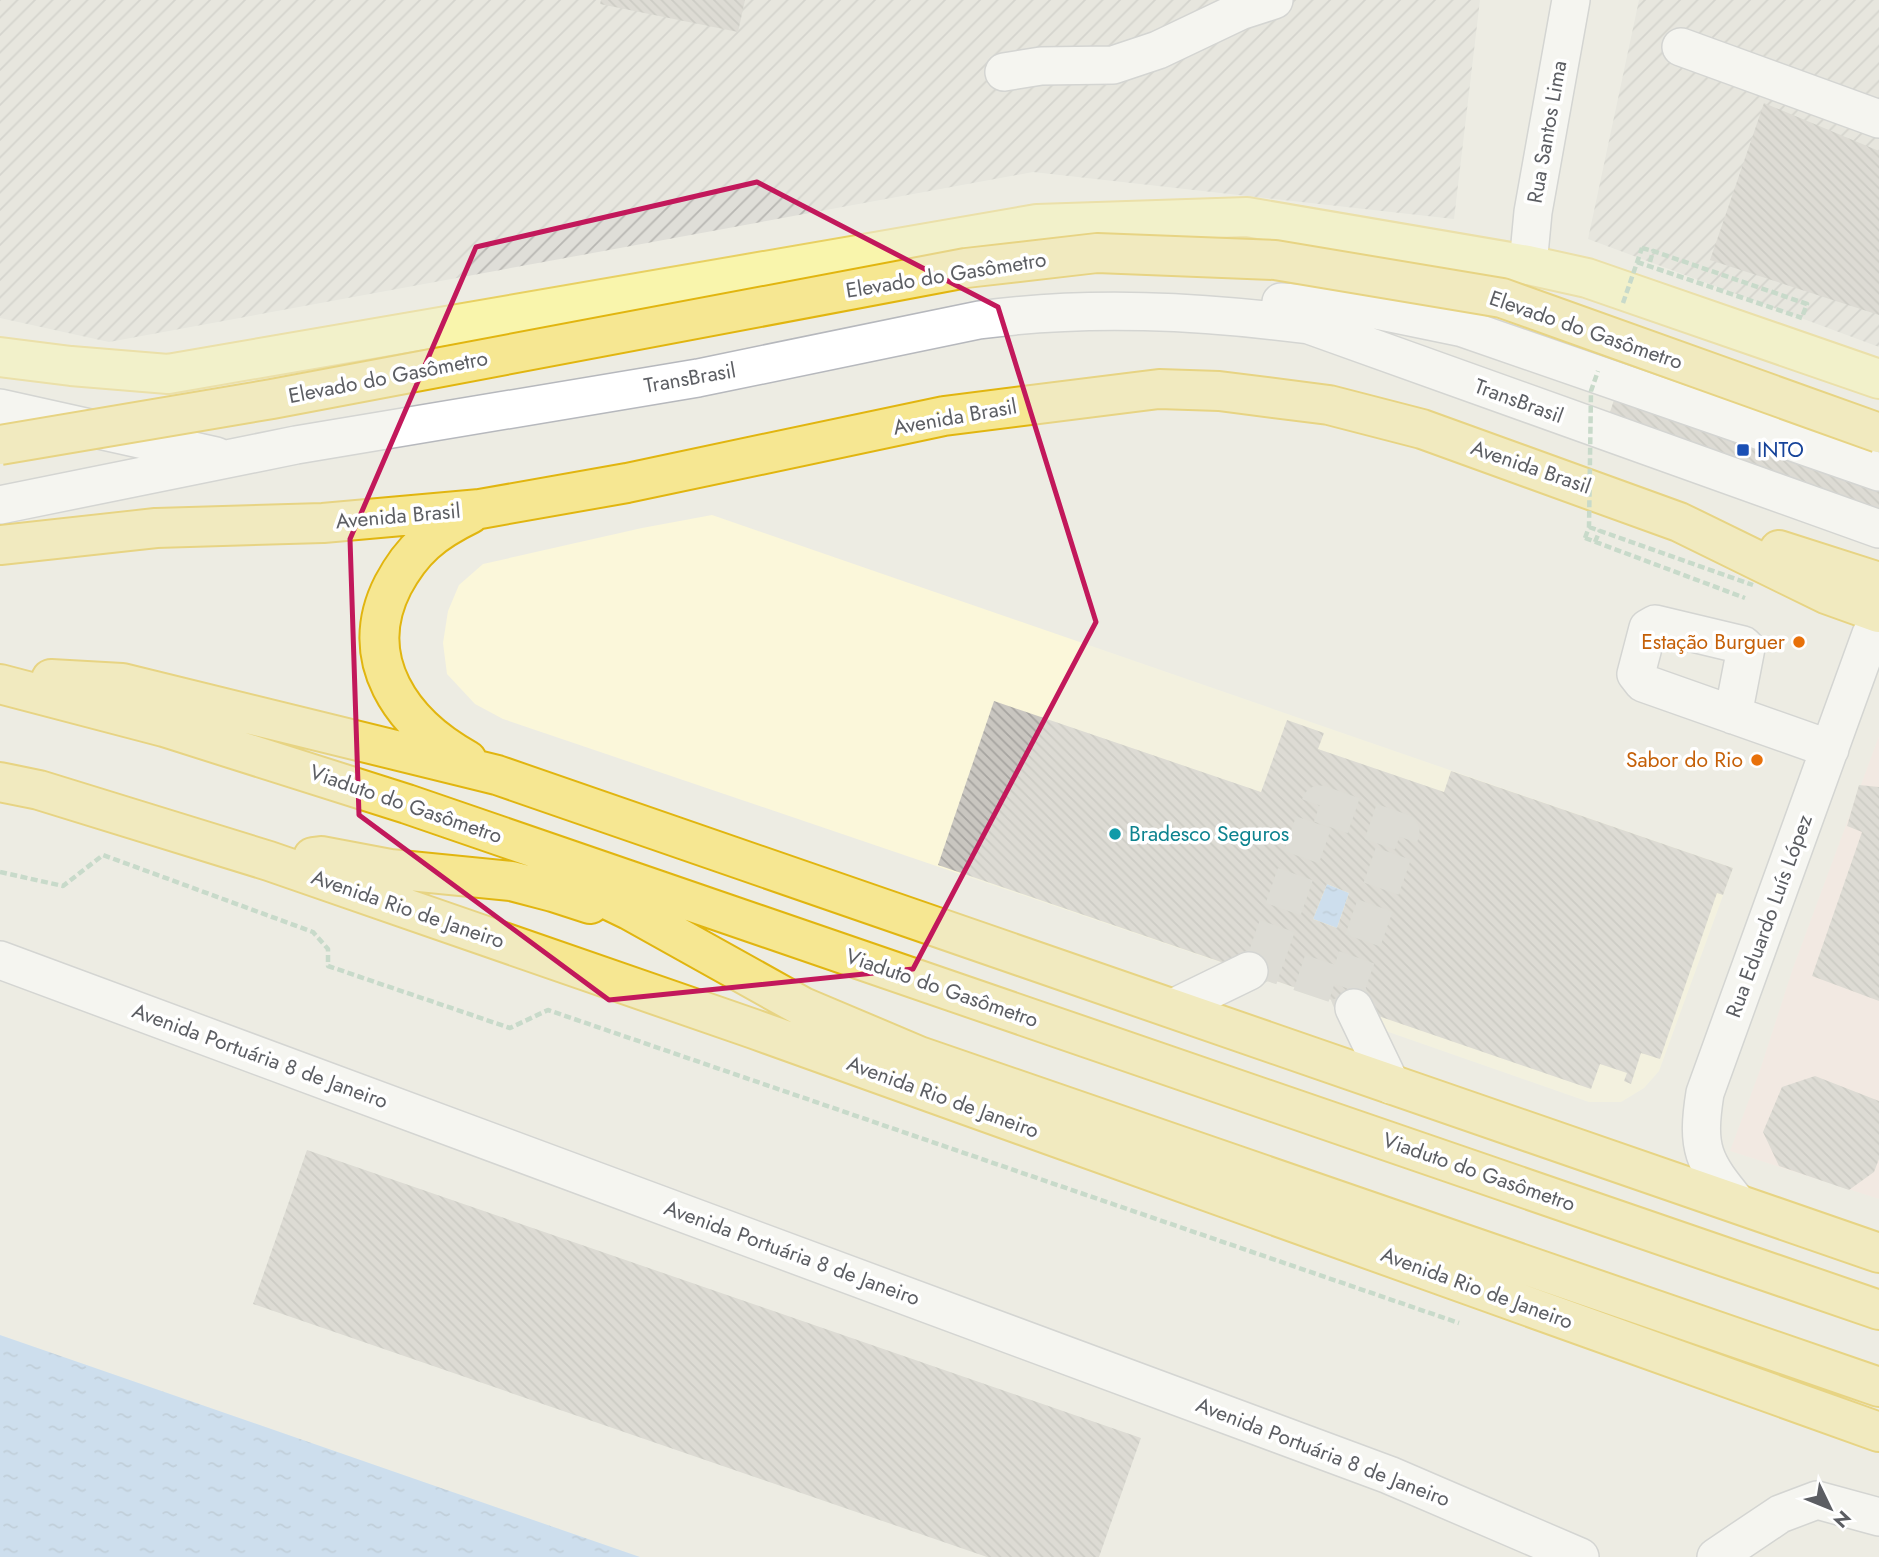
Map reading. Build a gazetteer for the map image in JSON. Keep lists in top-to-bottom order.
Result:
{
  "streets": {
    "highway": [
      "Elevado do Gasômetro",
      "Avenida Brasil",
      "Viaduto do Gasômetro",
      "Avenida Rio de Janeiro"
    ],
    "street": [
      "Rua Santos Lima",
      "TransBrasil",
      "Rua Eduardo Luís López",
      "Avenida Portuária 8 de Janeiro"
    ]
  },
  "places": {
    "transit": ["INTO"],
    "other": ["Estação Burguer", "Sabor do Rio", "Bradesco Seguros"]
  },
  "north": "bottom right"
}
